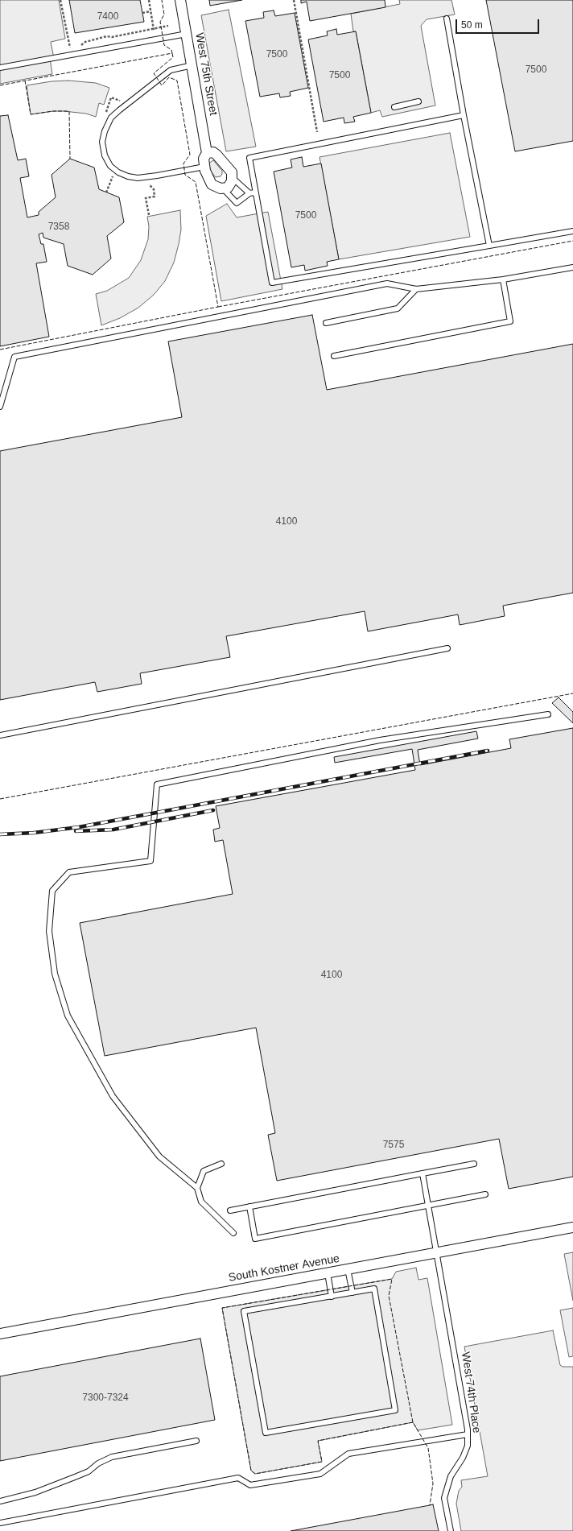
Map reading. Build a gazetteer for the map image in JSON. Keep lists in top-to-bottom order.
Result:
{
  "streets": {
    "street": ["West 75th Street", "South Kostner Avenue"],
    "lane": ["West 74th Place"]
  },
  "crossings": [
    ["South Kostner Avenue", "West 74th Place"]
  ],
  "house_numbers": [
    "7400",
    "7500",
    "7500",
    "7500",
    "7500",
    "7358",
    "4100",
    "4100",
    "7575",
    "7300-7324"
  ],
  "scale_bar": "50 m"
}
